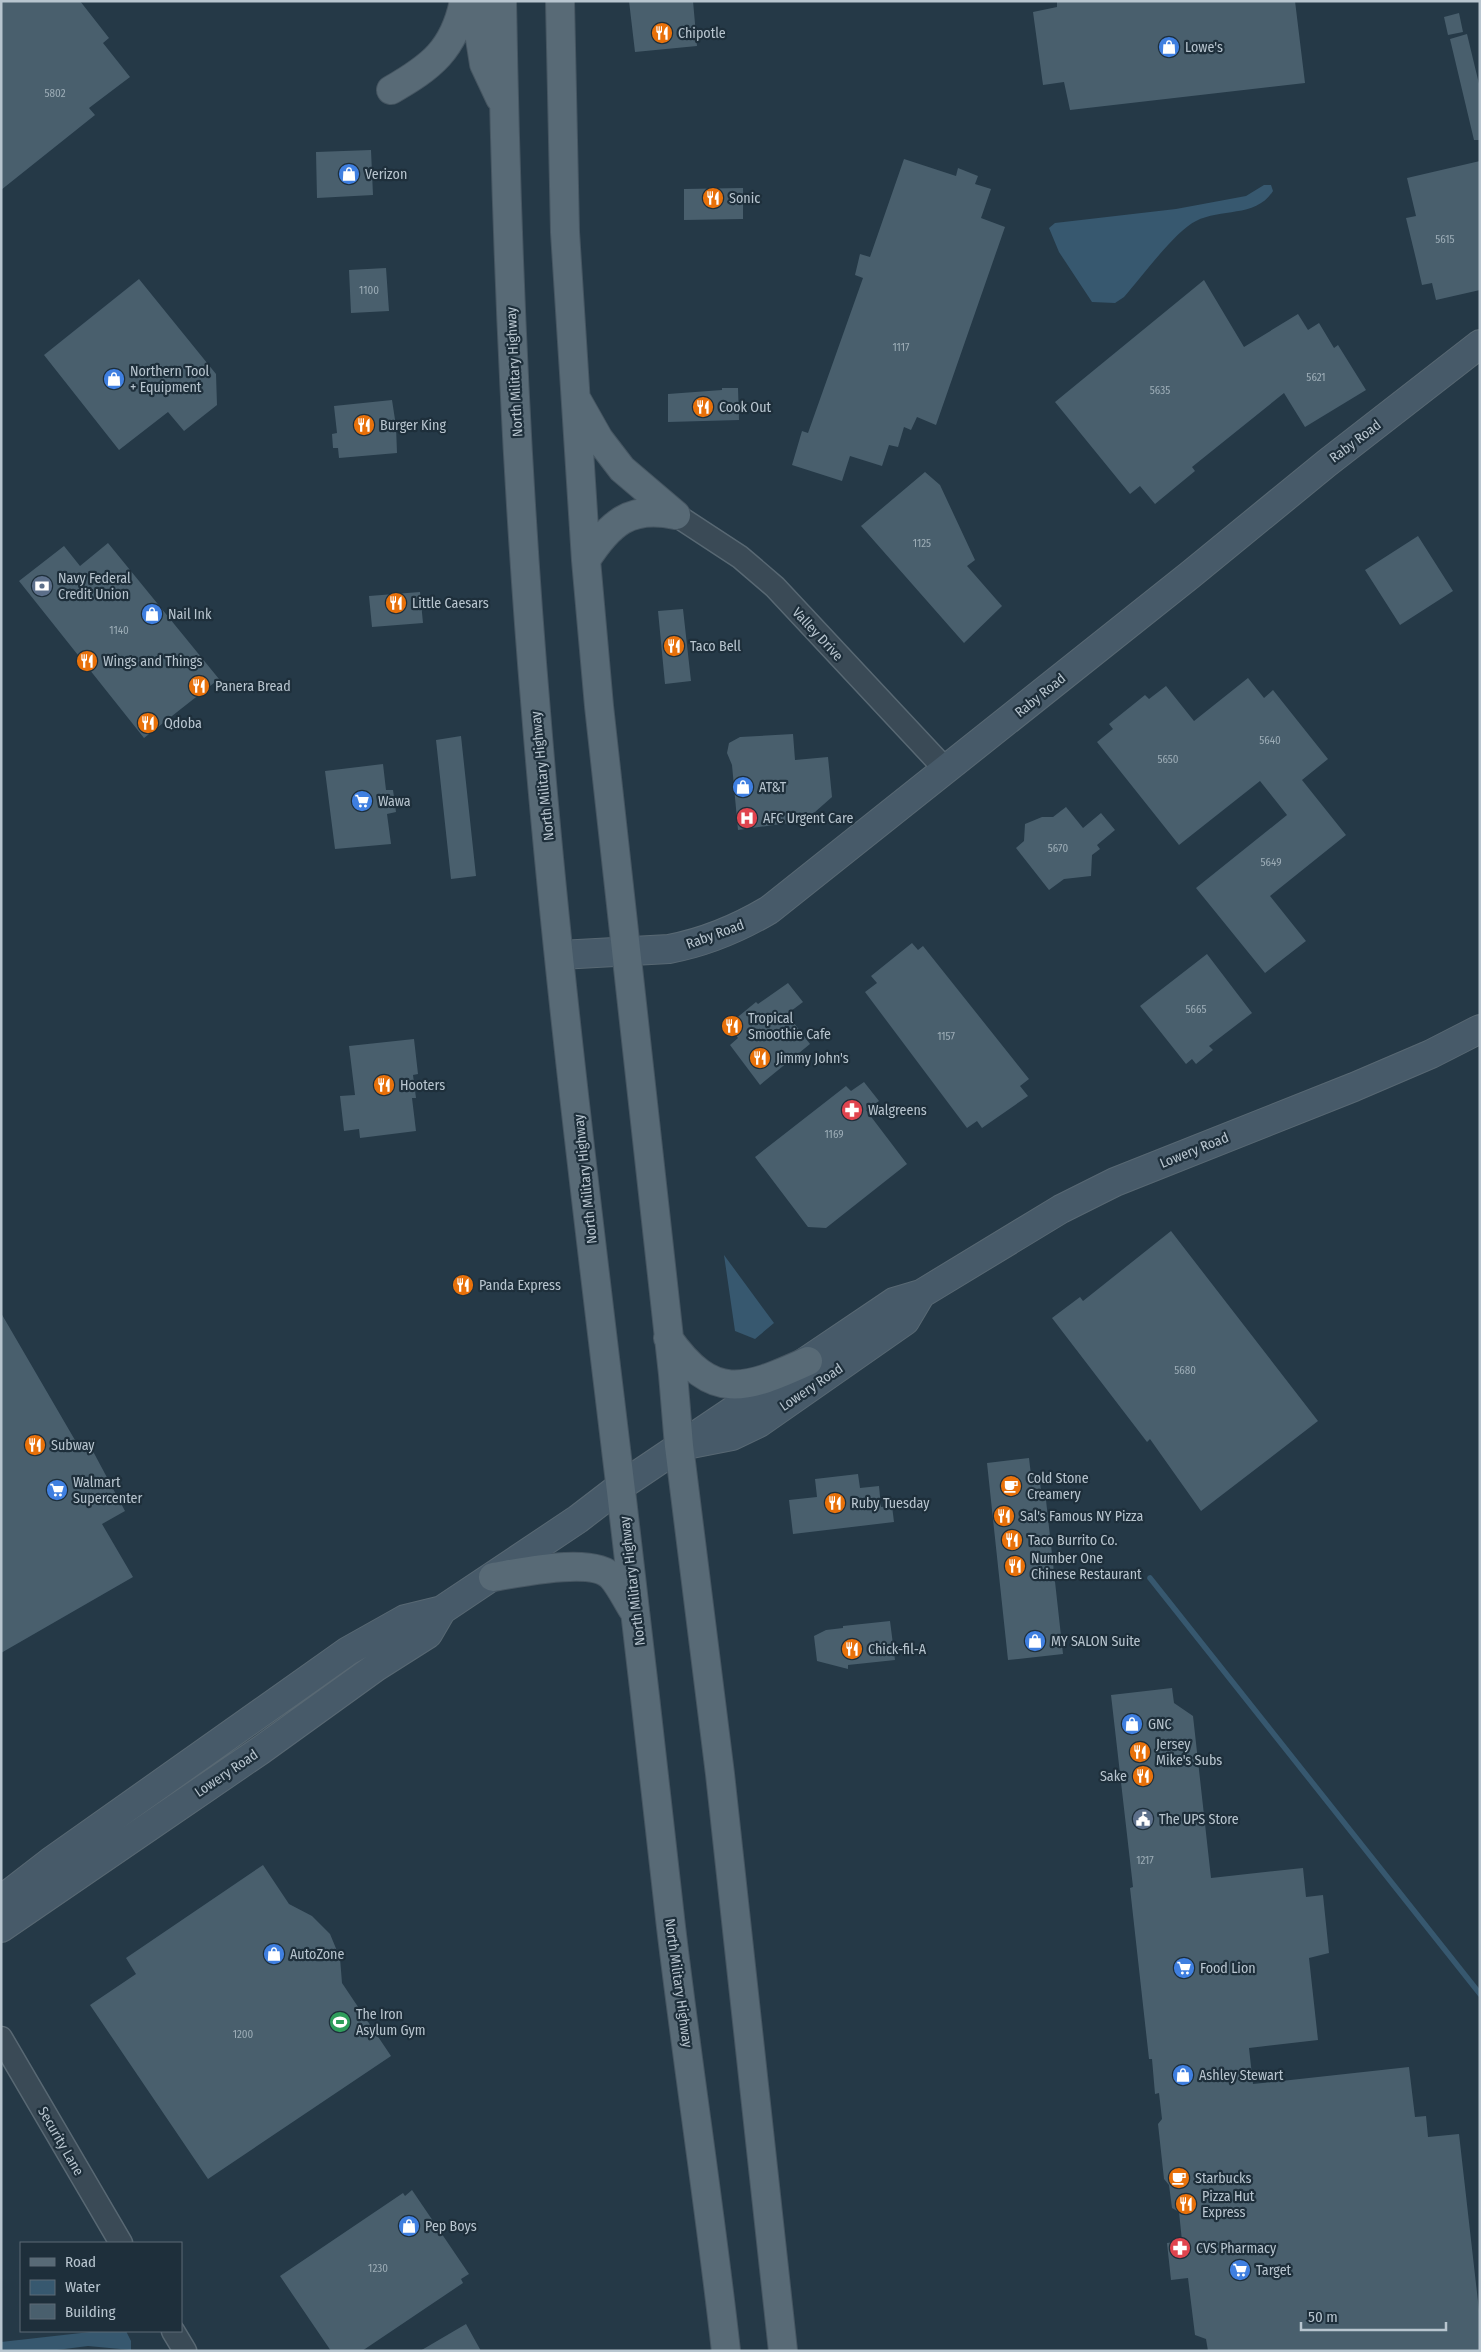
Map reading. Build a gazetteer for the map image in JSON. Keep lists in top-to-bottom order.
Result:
{
  "streets": {
    "main road": ["North Military Highway"],
    "street": [
      "Raby Road",
      "Valley Drive",
      "Lowery Road",
      "Security Lane"
    ]
  },
  "crossings": [
    ["North Military Highway", "Raby Road"],
    ["North Military Highway", "Lowery Road"],
    ["Raby Road", "Valley Drive"]
  ],
  "places": {
    "restaurant": [
      "Chipotle",
      "Sonic",
      "Cook Out",
      "Burger King",
      "Little Caesars",
      "Taco Bell",
      "Wings and Things",
      "Panera Bread",
      "Qdoba",
      "Tropical Smoothie Cafe",
      "Jimmy John's",
      "Hooters",
      "Panda Express",
      "Subway",
      "Ruby Tuesday",
      "Sal's Famous NY Pizza",
      "Taco Burrito Co.",
      "Number One Chinese Restaurant",
      "Chick-fil-A",
      "Jersey Mike's Subs",
      "Sake",
      "Pizza Hut Express"
    ],
    "shop": [
      "Lowe's",
      "Verizon",
      "Northern Tool + Equipment",
      "Nail Ink",
      "AT&T",
      "MY SALON Suite",
      "GNC",
      "AutoZone",
      "Ashley Stewart",
      "Pep Boys"
    ],
    "bank": ["Navy Federal Credit Union"],
    "supermarket": [
      "Wawa",
      "Walmart Supercenter",
      "Food Lion",
      "Target"
    ],
    "hospital": ["AFC Urgent Care"],
    "pharmacy": ["Walgreens", "CVS Pharmacy"],
    "cafe": ["Cold Stone Creamery", "Starbucks"],
    "public building": ["The UPS Store"],
    "sports": ["The Iron Asylum Gym"]
  },
  "house_numbers": [
    "5802",
    "5615",
    "1100",
    "1117",
    "5621",
    "5635",
    "1125",
    "1140",
    "5640",
    "5650",
    "5670",
    "5649",
    "5665",
    "1157",
    "1169",
    "5680",
    "1217",
    "1200",
    "1230"
  ],
  "legend": ["Road", "Water", "Building"],
  "scale_bar": "50 m"
}
